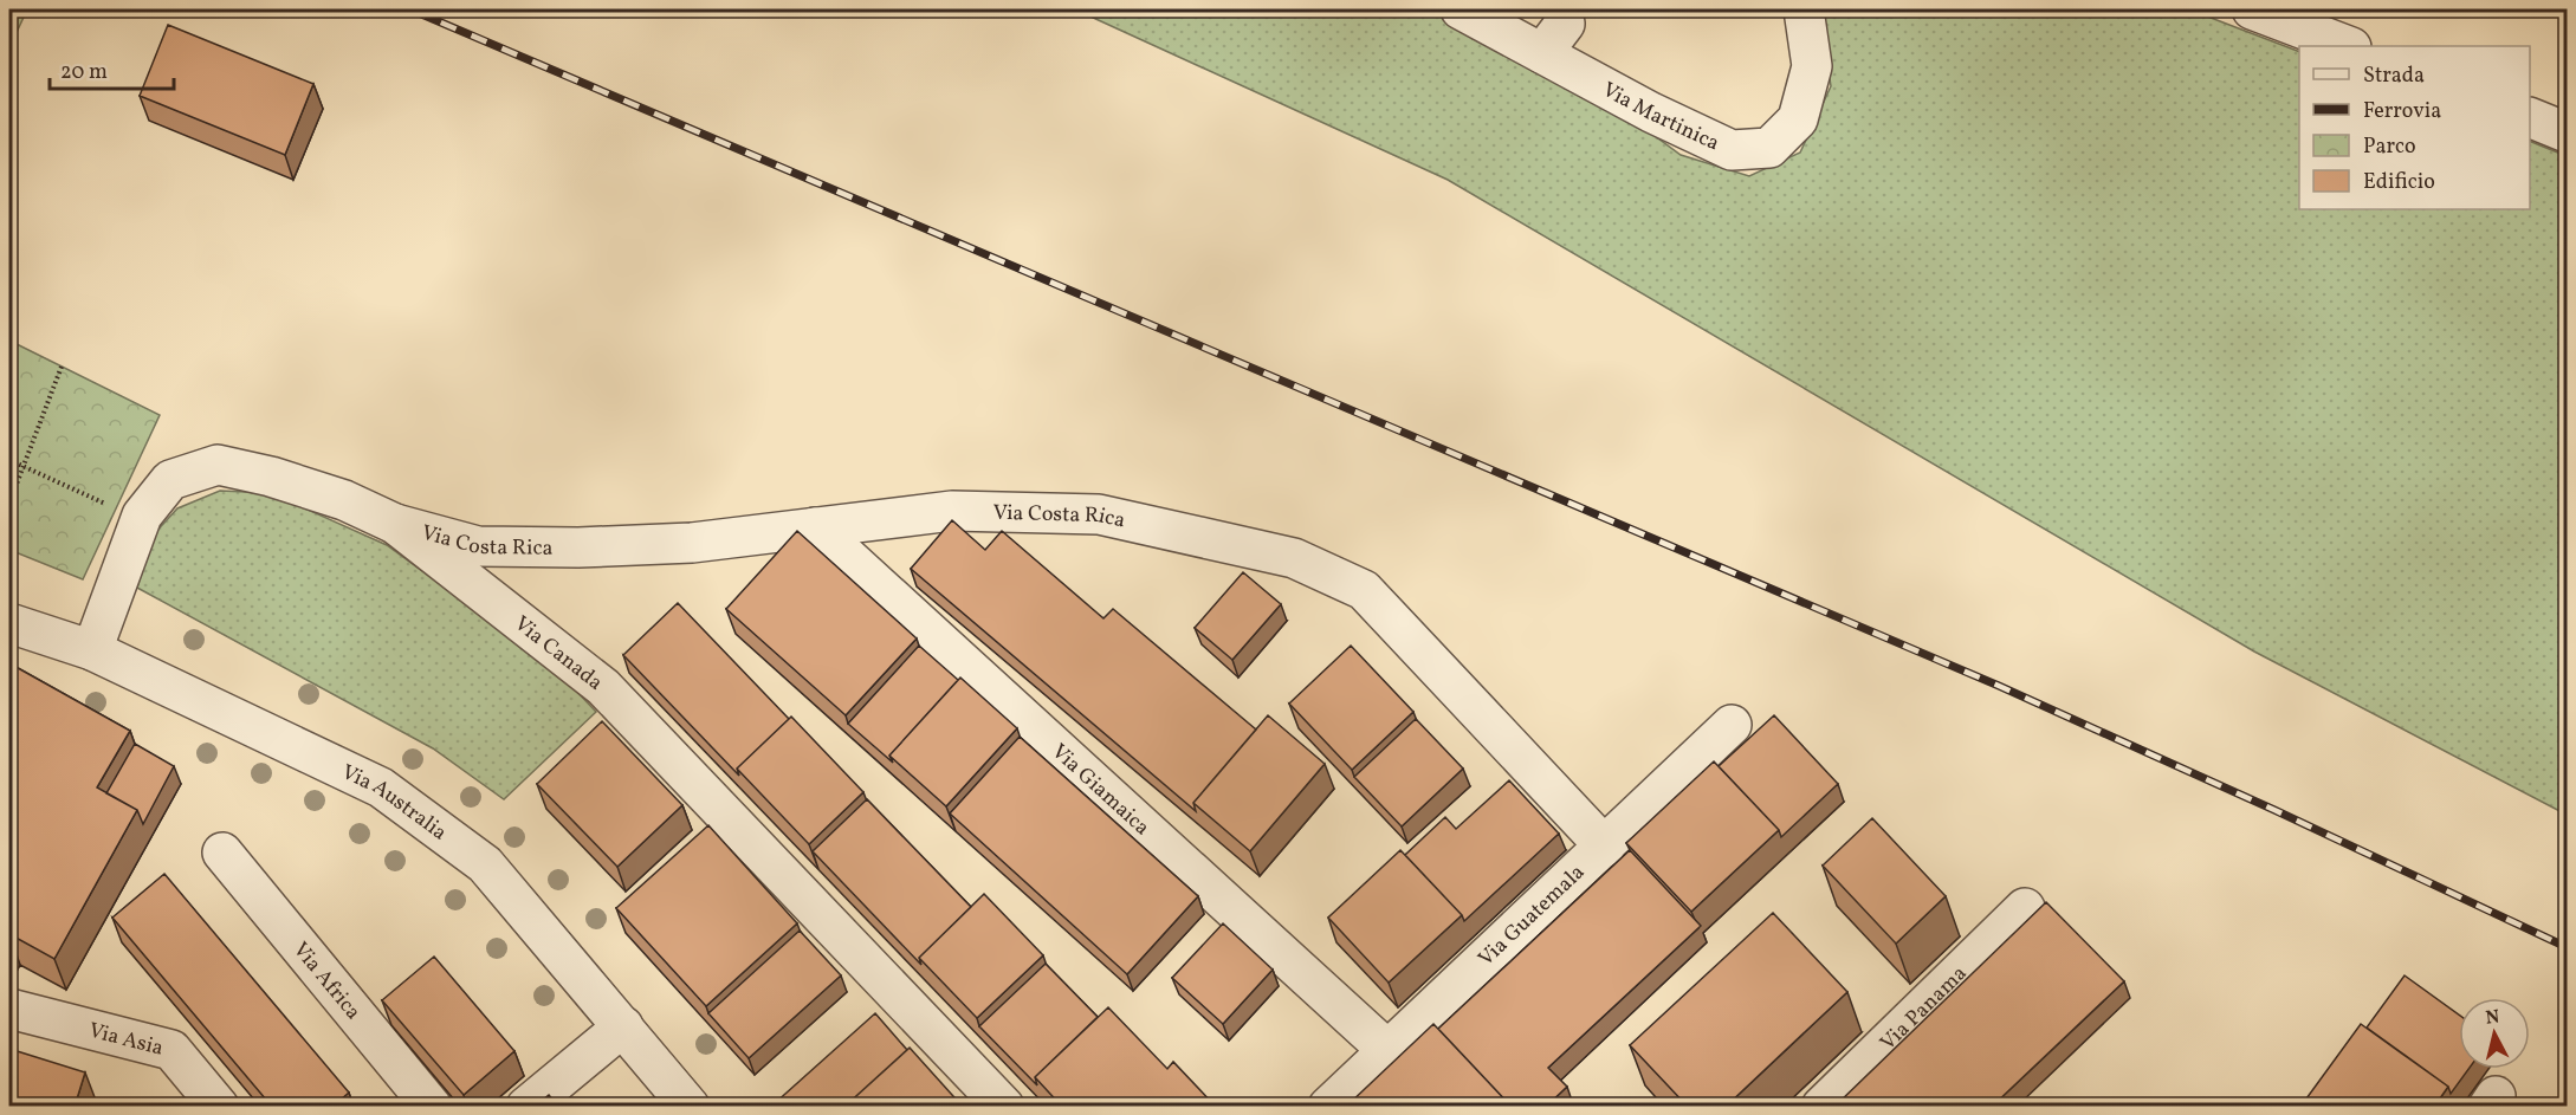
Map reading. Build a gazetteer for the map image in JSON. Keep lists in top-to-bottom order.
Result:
{
  "streets": {
    "street": [
      "Via Martinica",
      "Via Costa Rica",
      "Via Canada",
      "Via Giamaica",
      "Via Australia",
      "Via Guatemala",
      "Via Africa",
      "Via Panama",
      "Via Asia"
    ]
  },
  "crossings": [
    ["Via Costa Rica", "Via Canada"],
    ["Via Costa Rica", "Via Giamaica"],
    ["Via Costa Rica", "Via Guatemala"],
    ["Via Canada", "Via Australia"],
    ["Via Giamaica", "Via Guatemala"]
  ],
  "legend": [
    "Strada",
    "Ferrovia",
    "Parco",
    "Edificio"
  ],
  "scale_bar": "20 m",
  "north": "top"
}
